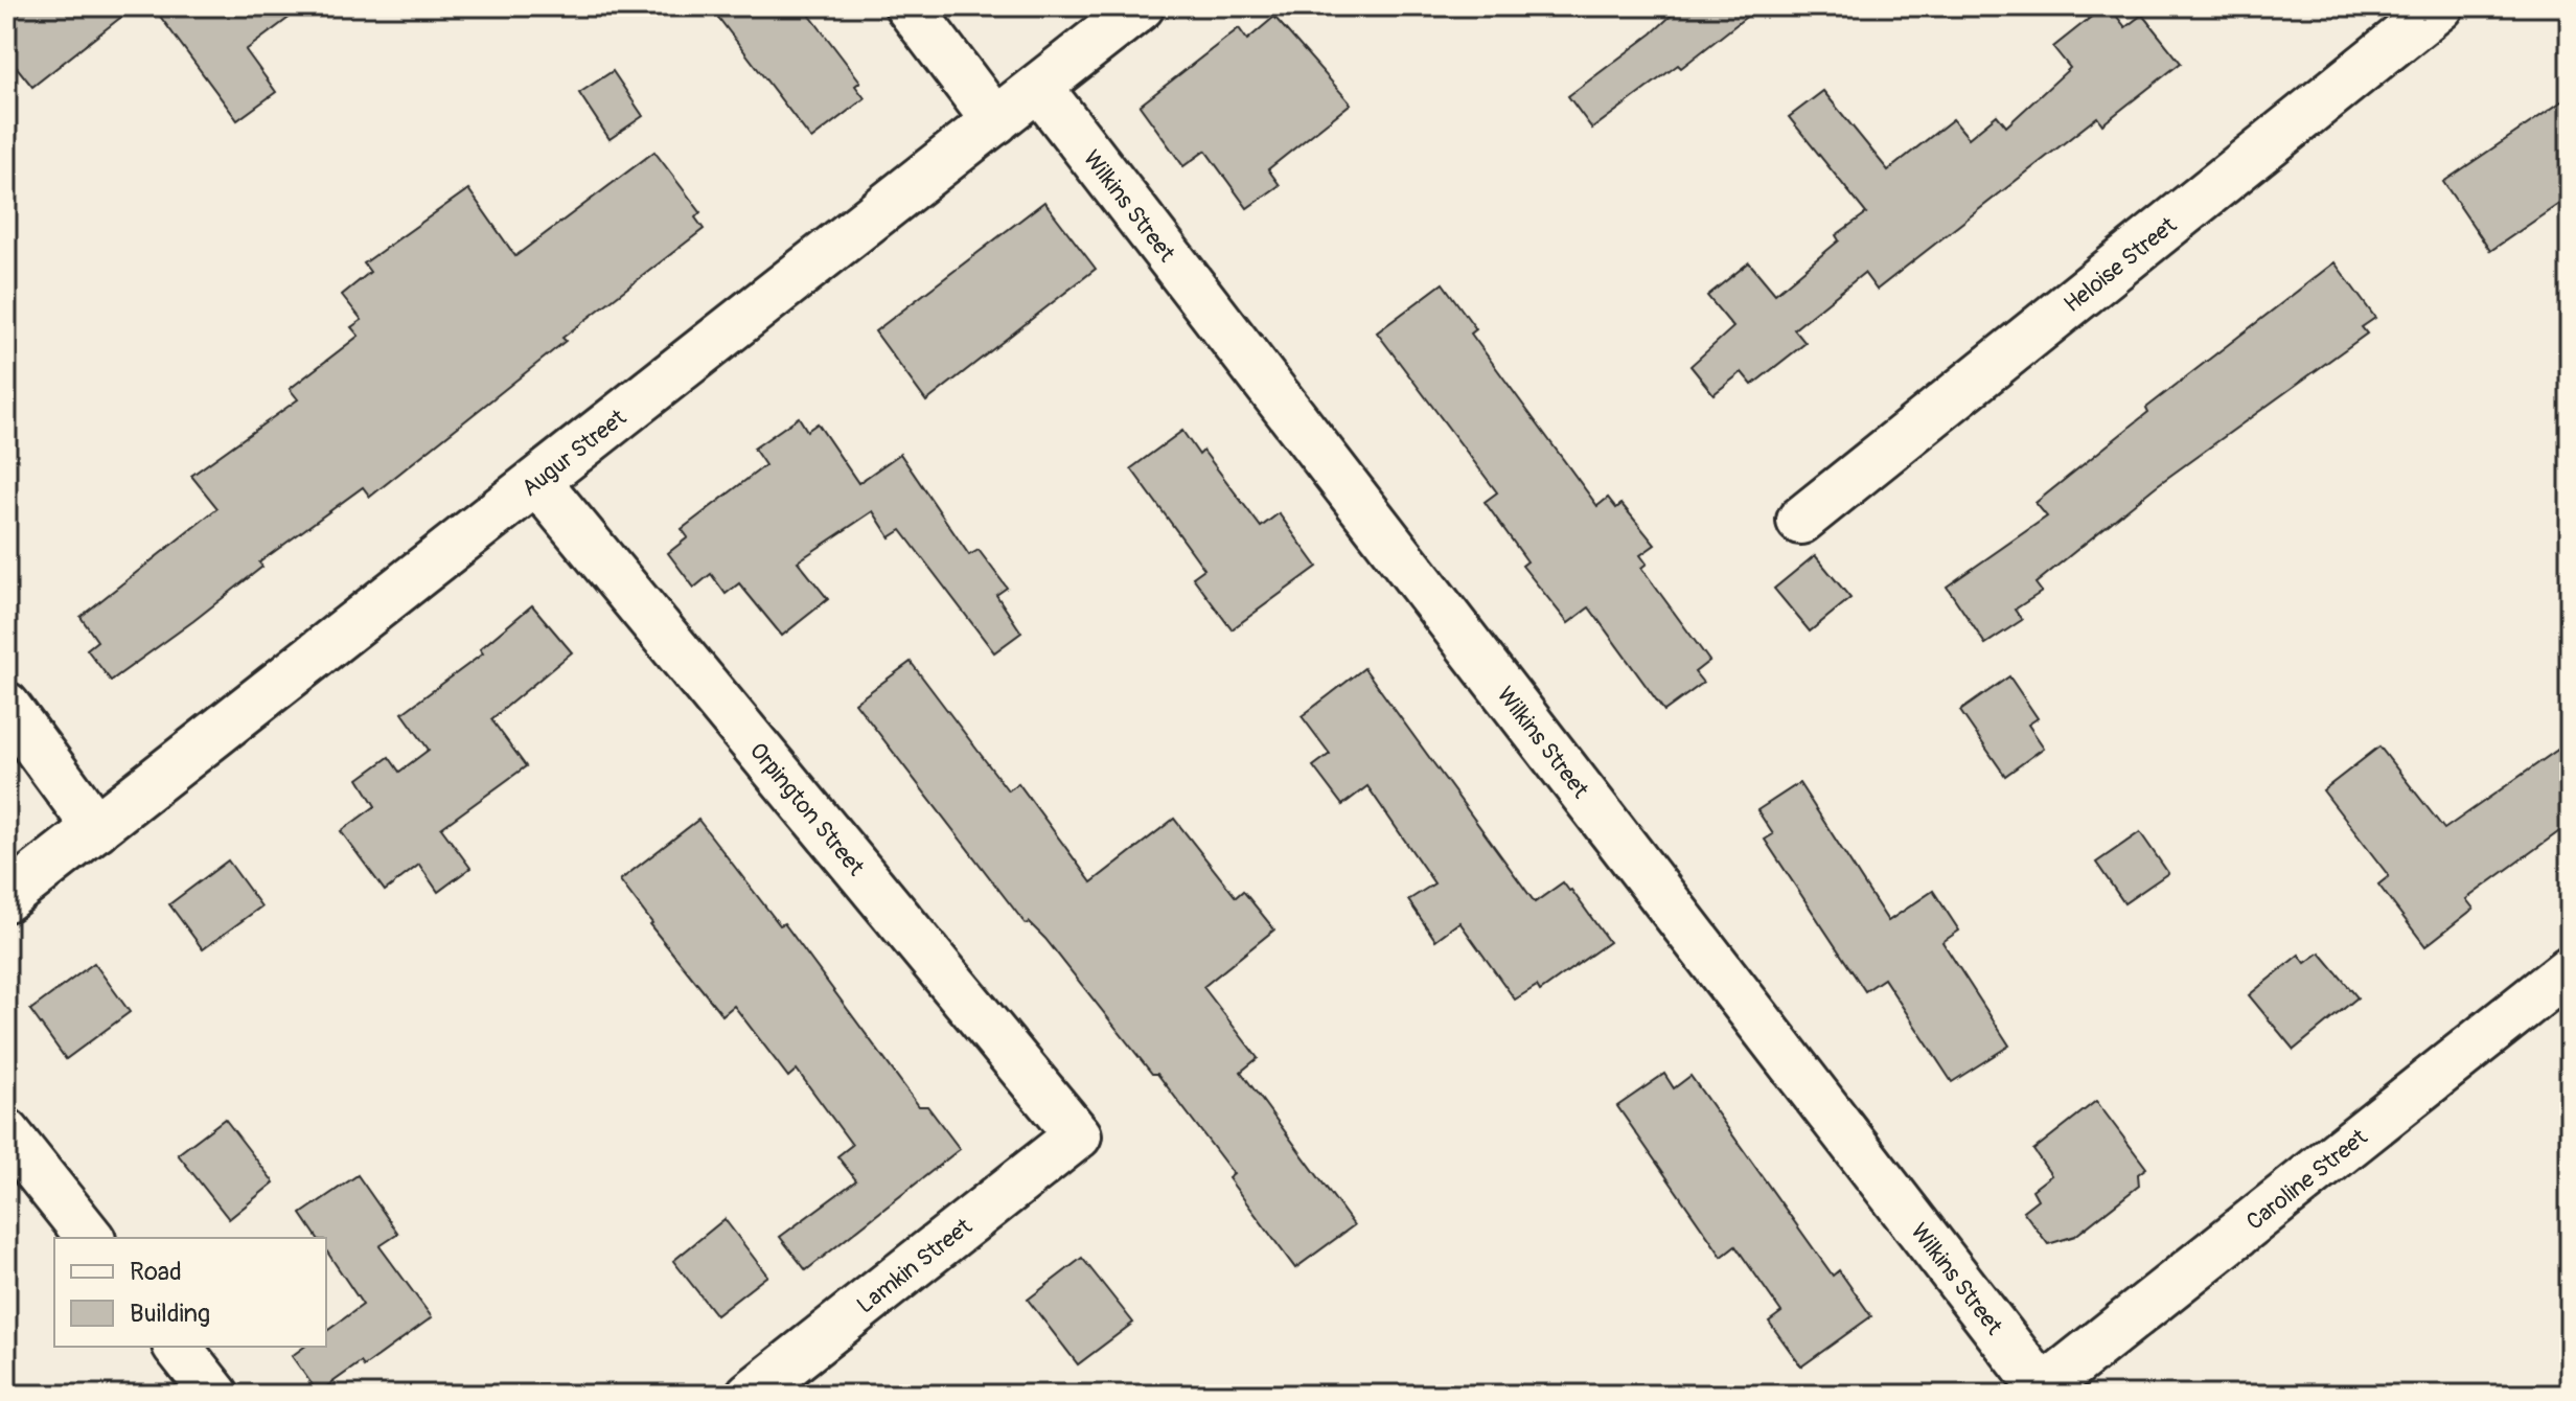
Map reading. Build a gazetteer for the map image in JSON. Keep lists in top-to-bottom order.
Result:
{
  "streets": {
    "street": [
      "Wilkins Street",
      "Heloise Street",
      "Augur Street",
      "Orpington Street",
      "Caroline Street",
      "Lamkin Street"
    ]
  },
  "crossings": [
    ["Wilkins Street", "Augur Street"],
    ["Wilkins Street", "Caroline Street"],
    ["Augur Street", "Orpington Street"],
    ["Orpington Street", "Lamkin Street"]
  ],
  "legend": ["Road", "Building"]
}
